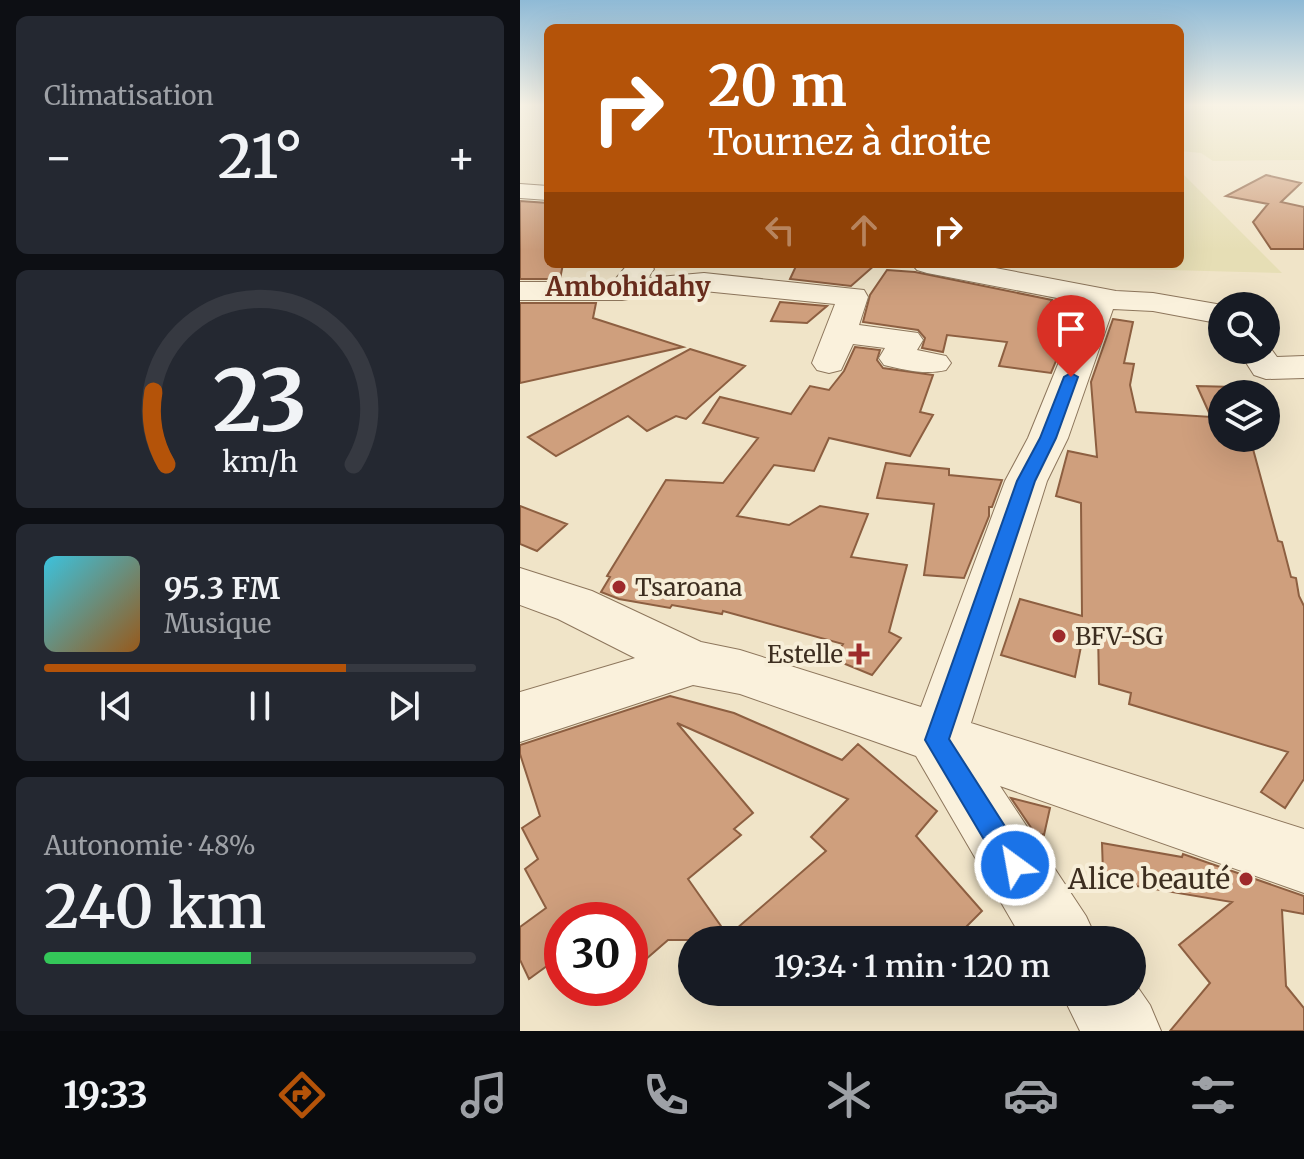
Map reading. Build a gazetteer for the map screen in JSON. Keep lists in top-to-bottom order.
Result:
{
  "districts": ["Ambohidahy"],
  "places": {
    "other": ["Tsaroana", "BFV-SG", "Alice beauté"],
    "health": ["Estelle"]
  },
  "page": {
    "tile": [
      "Climatisation",
      ["Autonomie · 48%", "240 km"]
    ],
    "turn": ["20 m", "Tournez à droite"],
    "heat": ["−", "21°", "+"],
    "song": ["95.3 FM", "Musique"],
    "limit": "30",
    "trip": "19:34 · 1 min · 120 m",
    "tabs": "19:33",
    "gauge": ["23", "km/h"]
  }
}
